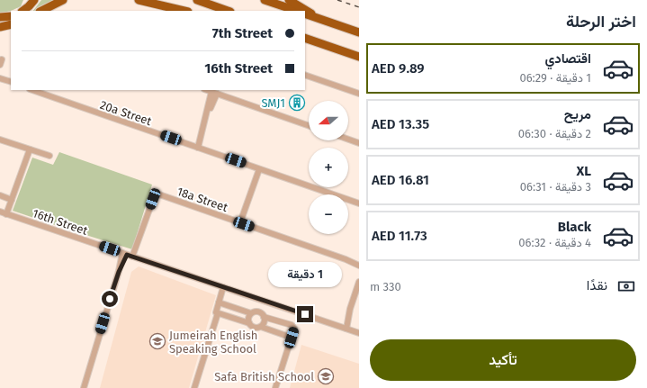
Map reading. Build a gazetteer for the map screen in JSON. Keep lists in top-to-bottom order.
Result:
{
  "streets": {
    "street": ["20a Street", "18a Street", "16th Street"]
  },
  "crossings": [
    ["18a Street", "16th Street"]
  ],
  "places": {
    "building": ["SMJ1"],
    "school or university": ["Jumeirah English Speaking School", "Safa British School"]
  },
  "north": "left",
  "page": {
    "heading": "اختر الرحلة",
    "banner": ["7th Street", "16th Street"],
    "list": [
      {
        "name": "اقتصادي",
        "note": "1 دقيقة · 06:29",
        "value": "AED 9.89"
      },
      {
        "name": "مريح",
        "note": "2 دقيقة · 06:30",
        "value": "AED 13.35"
      },
      {
        "name": "XL",
        "note": "3 دقيقة · 06:31",
        "value": "AED 16.81"
      },
      {
        "name": "Black",
        "note": "4 دقيقة · 06:32",
        "value": "AED 11.73"
      }
    ],
    "map_buttons": ["+", "−"],
    "bubble": "1 دقيقة",
    "pay": ["نقدًا", "330 m"],
    "buttons": "تأكيد"
  }
}
